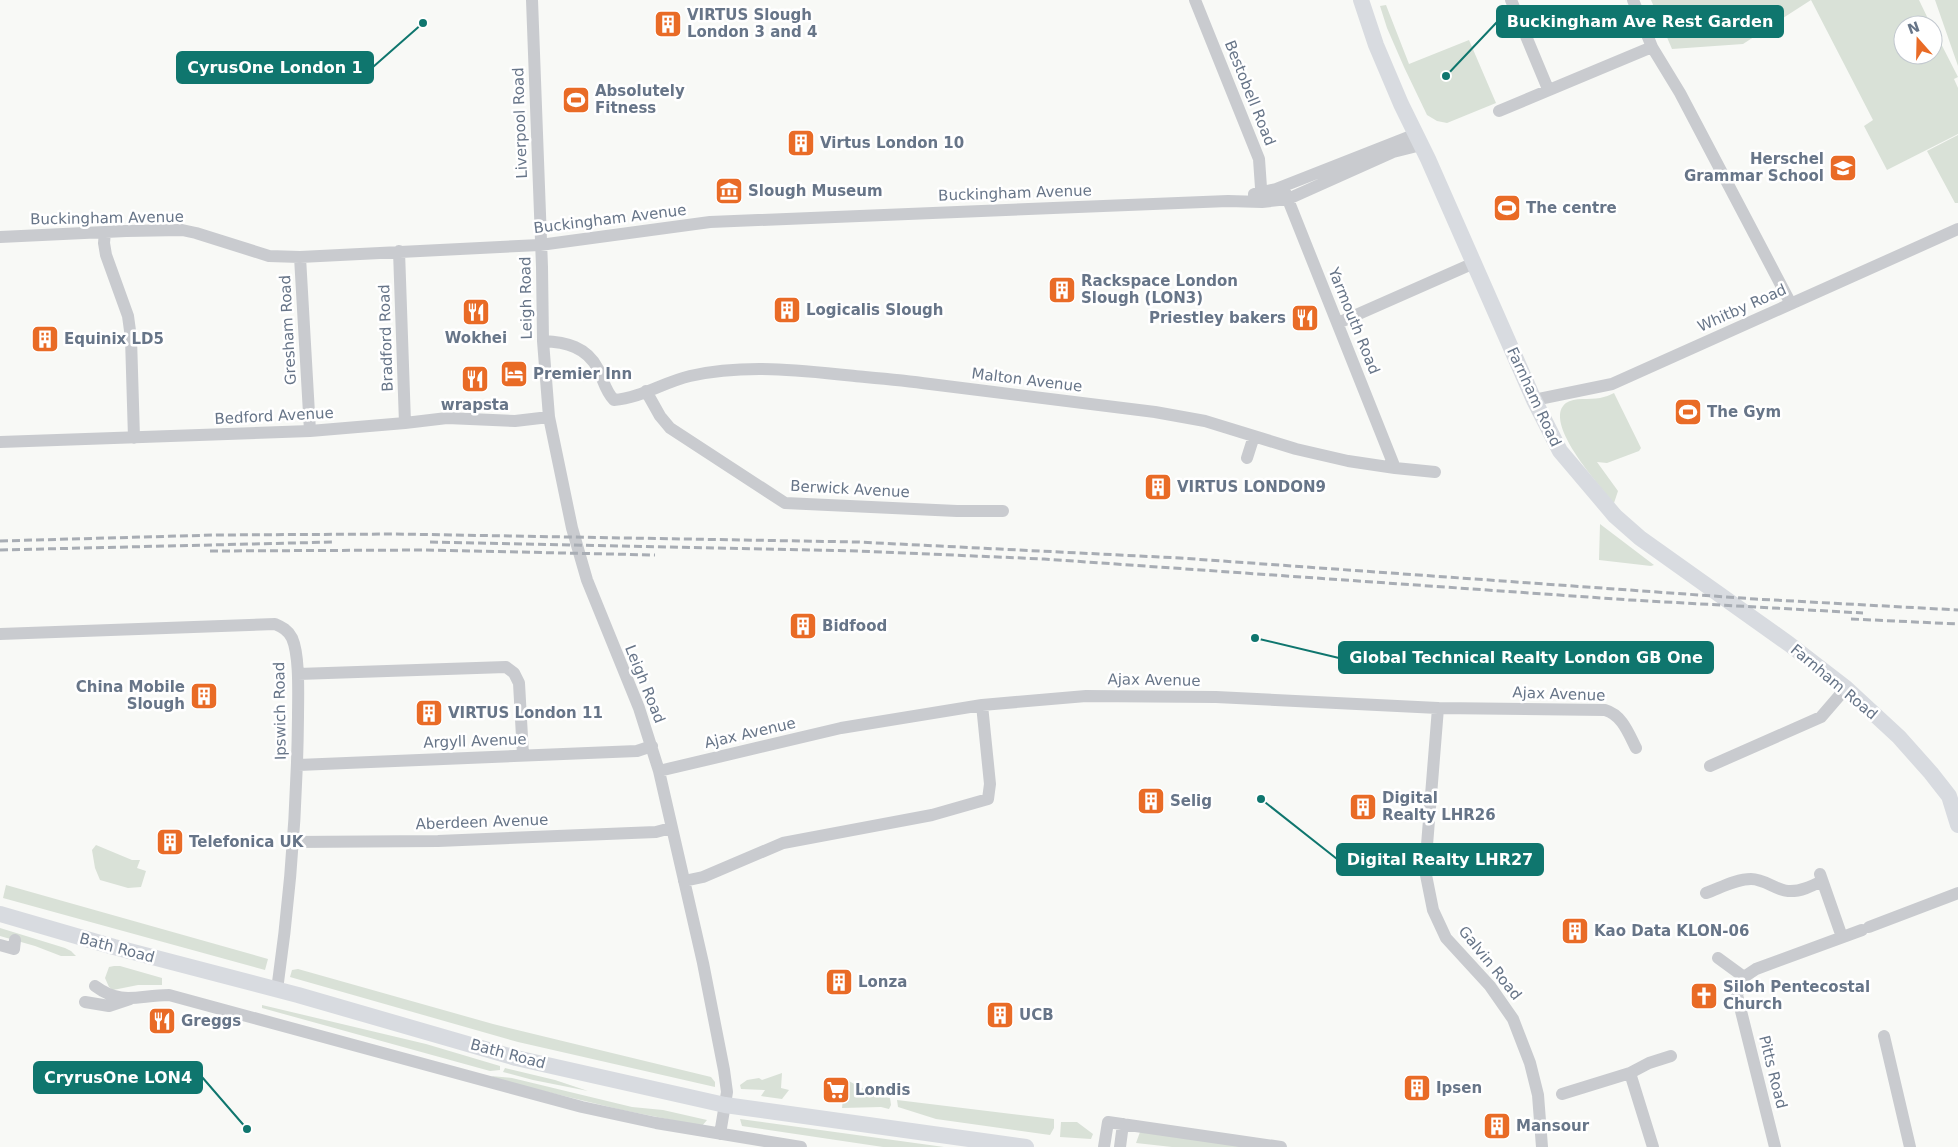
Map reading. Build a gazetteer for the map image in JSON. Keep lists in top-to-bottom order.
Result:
{
  "streets": {
    "main road": ["Farnham Road", "Bath Road"],
    "street": [
      "Bestobell Road",
      "Liverpool Road",
      "Buckingham Avenue",
      "Leigh Road",
      "Whitby Road",
      "Yarmouth Road",
      "Gresham Road",
      "Bradford Road",
      "Malton Avenue",
      "Bedford Avenue",
      "Berwick Avenue",
      "Ajax Avenue",
      "Ipswich Road",
      "Argyll Avenue",
      "Aberdeen Avenue",
      "Galvin Road",
      "Pitts Road"
    ]
  },
  "crossings": [
    ["Bestobell Road", "Buckingham Avenue"],
    ["Liverpool Road", "Buckingham Avenue"],
    ["Liverpool Road", "Leigh Road"],
    ["Buckingham Avenue", "Leigh Road"],
    ["Buckingham Avenue", "Yarmouth Road"],
    ["Buckingham Avenue", "Gresham Road"],
    ["Buckingham Avenue", "Bradford Road"],
    ["Buckingham Avenue", "Farnham Road"],
    ["Leigh Road", "Malton Avenue"],
    ["Leigh Road", "Bedford Avenue"],
    ["Leigh Road", "Ajax Avenue"],
    ["Leigh Road", "Argyll Avenue"],
    ["Leigh Road", "Aberdeen Avenue"],
    ["Leigh Road", "Bath Road"],
    ["Whitby Road", "Farnham Road"],
    ["Yarmouth Road", "Malton Avenue"],
    ["Gresham Road", "Bedford Avenue"],
    ["Bradford Road", "Bedford Avenue"],
    ["Malton Avenue", "Berwick Avenue"],
    ["Ajax Avenue", "Galvin Road"],
    ["Ipswich Road", "Argyll Avenue"],
    ["Ipswich Road", "Aberdeen Avenue"],
    ["Ipswich Road", "Bath Road"]
  ],
  "places": {
    "other": [
      "CyrusOne London 1",
      "Buckingham Ave Rest Garden",
      "Global Technical Realty London GB One",
      "Digital Realty LHR27",
      "CryrusOne LON4"
    ],
    "building": [
      "VIRTUS Slough London 3 and 4",
      "Virtus London 10",
      "Rackspace London Slough (LON3)",
      "Logicalis Slough",
      "Equinix LD5",
      "VIRTUS LONDON9",
      "Bidfood",
      "China Mobile Slough",
      "VIRTUS London 11",
      "Selig",
      "Digital Realty LHR26",
      "Telefonica UK",
      "Kao Data KLON-06",
      "Lonza",
      "UCB",
      "Ipsen",
      "Mansour"
    ],
    "sports": ["Absolutely Fitness", "The centre", "The Gym"],
    "school or university": ["Herschel Grammar School"],
    "museum": ["Slough Museum"],
    "restaurant": [
      "Wokhei",
      "Priestley bakers",
      "wrapsta",
      "Greggs"
    ],
    "hotel": ["Premier Inn"],
    "church": ["Siloh Pentecostal Church"],
    "supermarket": ["Londis"]
  },
  "north": "top"
}
